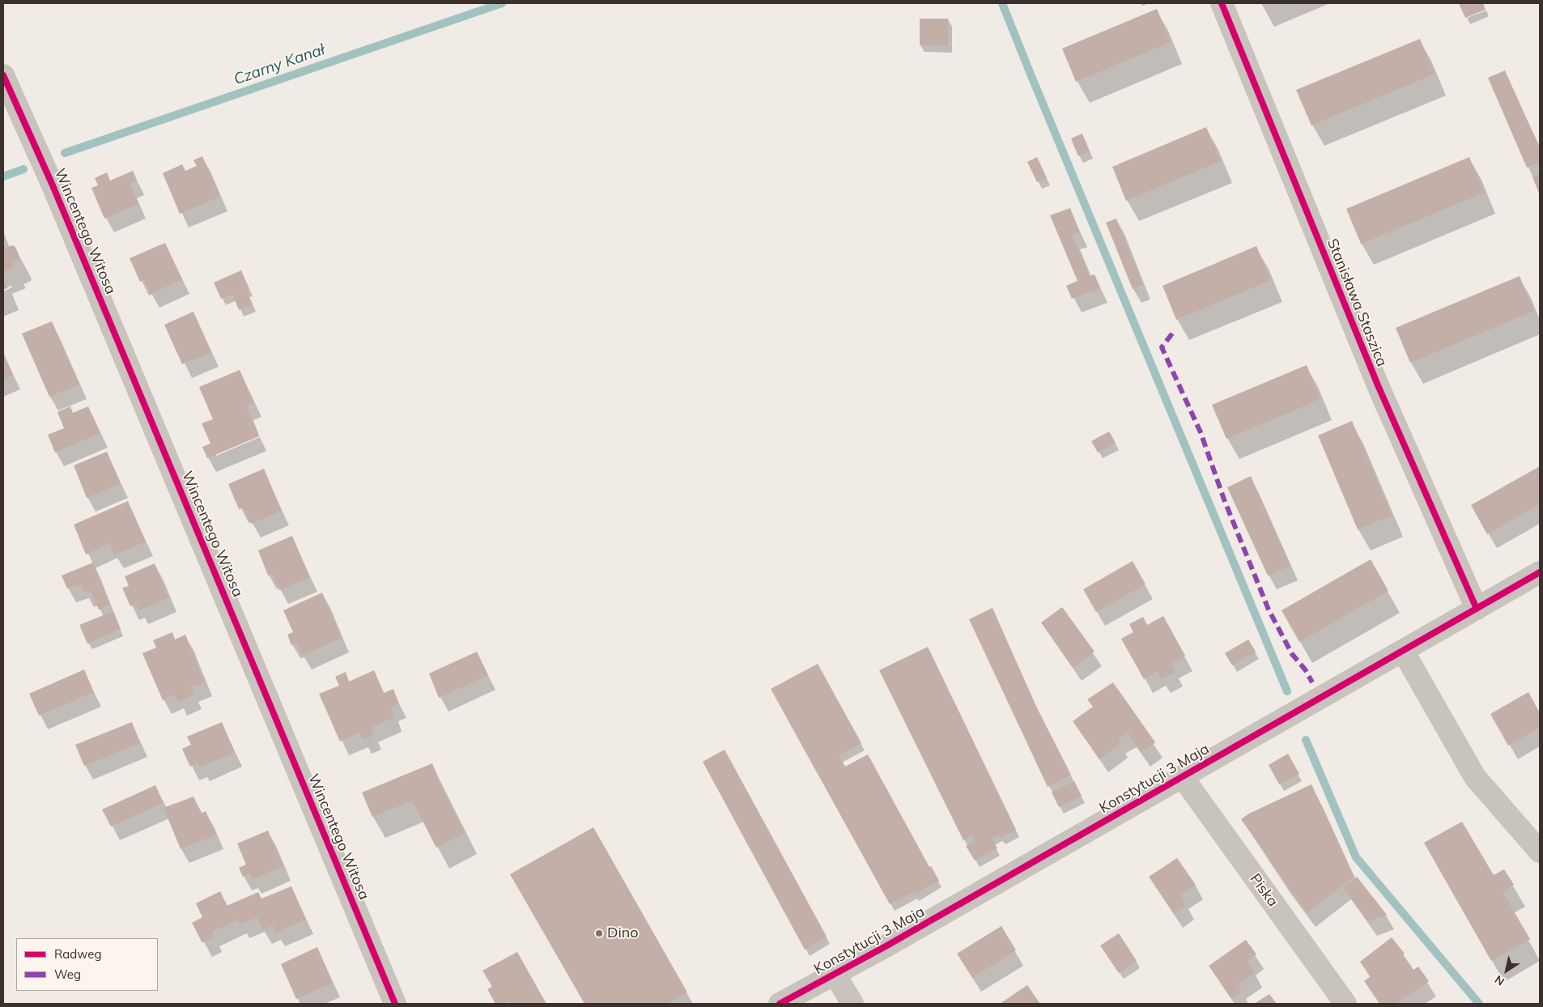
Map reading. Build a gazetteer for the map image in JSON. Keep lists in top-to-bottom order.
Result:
{
  "streets": {
    "street": [
      "Wincentego Witosa",
      "Stanisława Staszica",
      "Konstytucji 3 Maja",
      "Piska"
    ]
  },
  "crossings": [
    ["Stanisława Staszica", "Konstytucji 3 Maja"],
    ["Konstytucji 3 Maja", "Piska"]
  ],
  "water": ["Czarny Kanał"],
  "places": ["Dino"],
  "legend": ["Radweg", "Weg"],
  "north": "bottom left"
}
